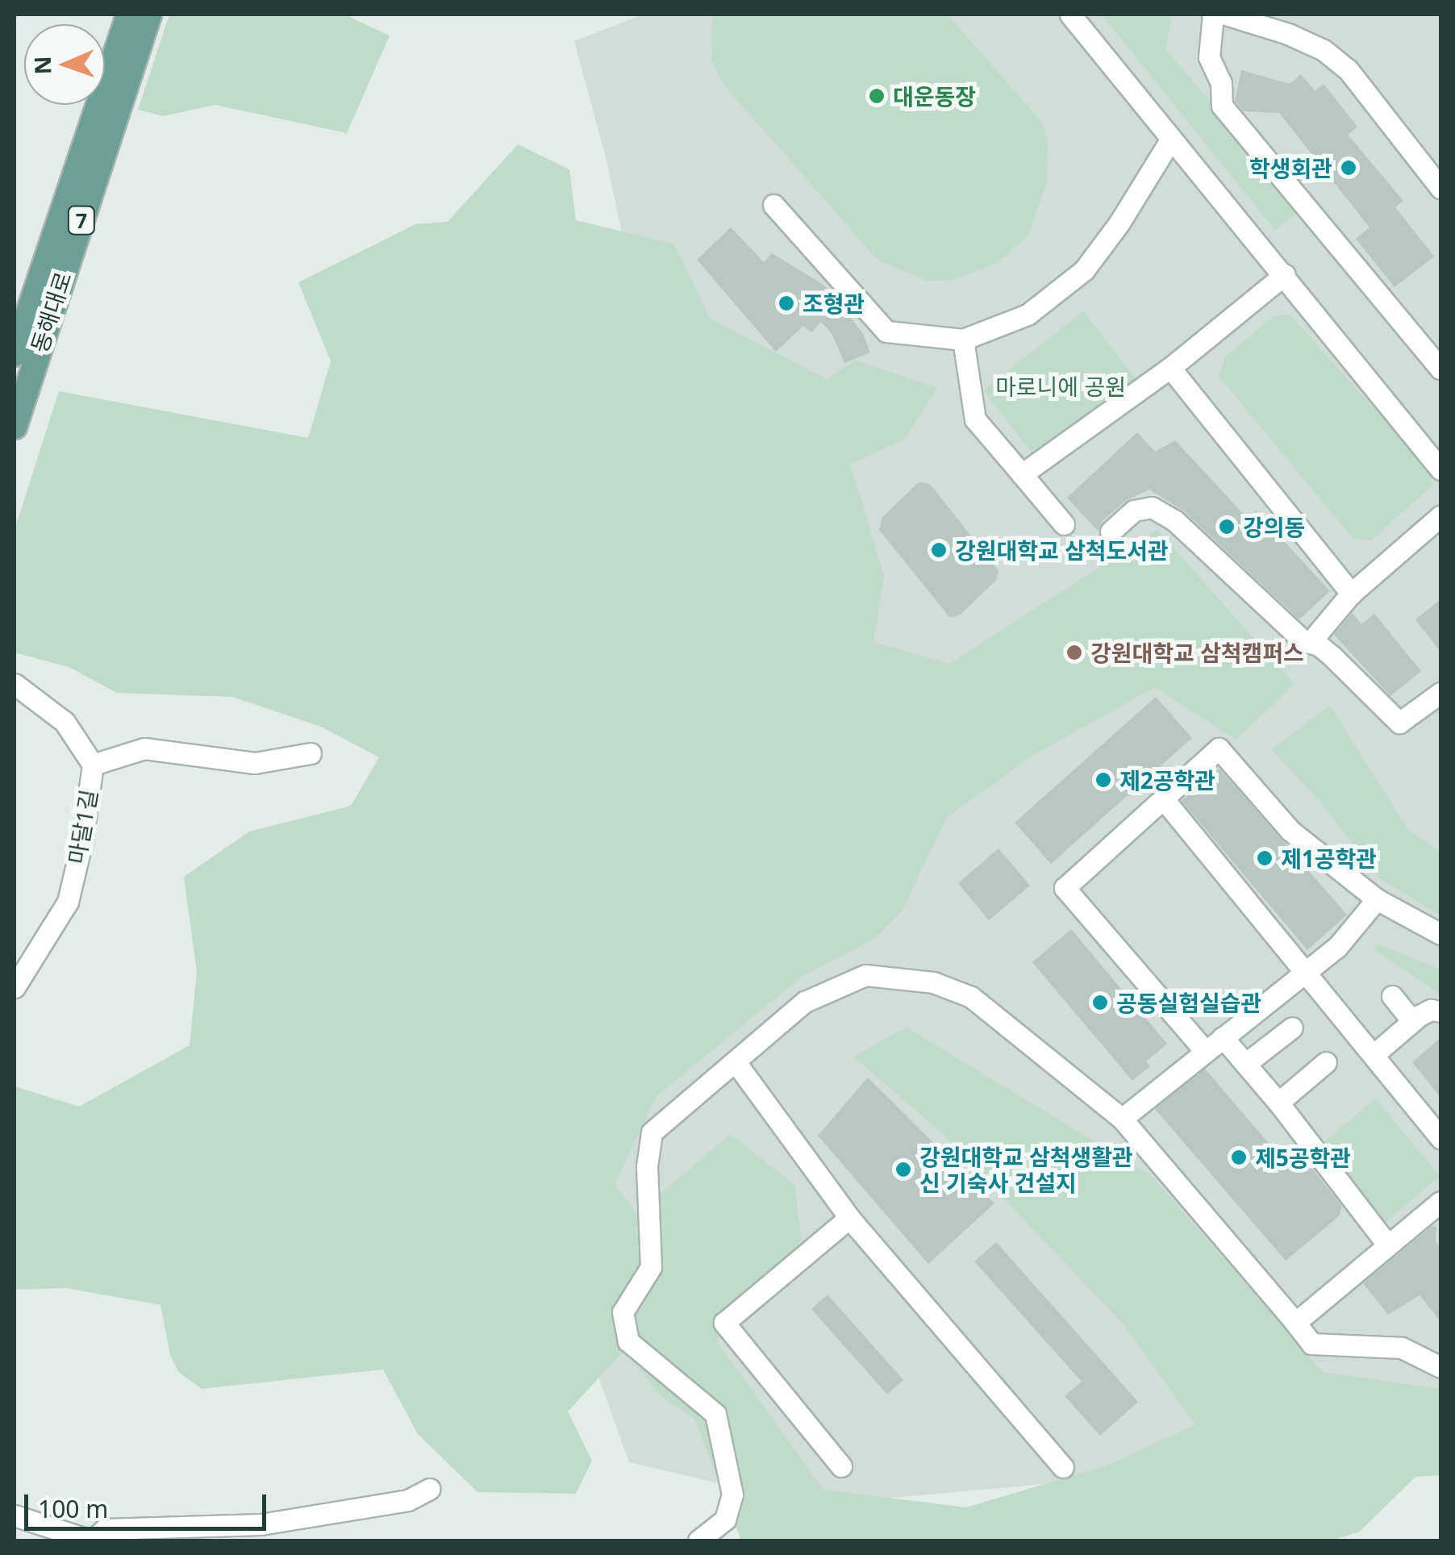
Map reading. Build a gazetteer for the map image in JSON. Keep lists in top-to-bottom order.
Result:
{
  "streets": {
    "main road": ["7", "동해대로"],
    "street": ["마달1길"]
  },
  "parks": ["마로니에 공원"],
  "places": [
    "대운동장",
    "학생회관",
    "조형관",
    "강의동",
    "강원대학교 삼척도서관",
    "강원대학교 삼척캠퍼스",
    "제2공학관",
    "제1공학관",
    "공동실험실습관",
    "제5공학관",
    "강원대학교 삼척생활관 신 기숙사 건설지"
  ],
  "scale_bar": "100 m",
  "north": "left"
}
